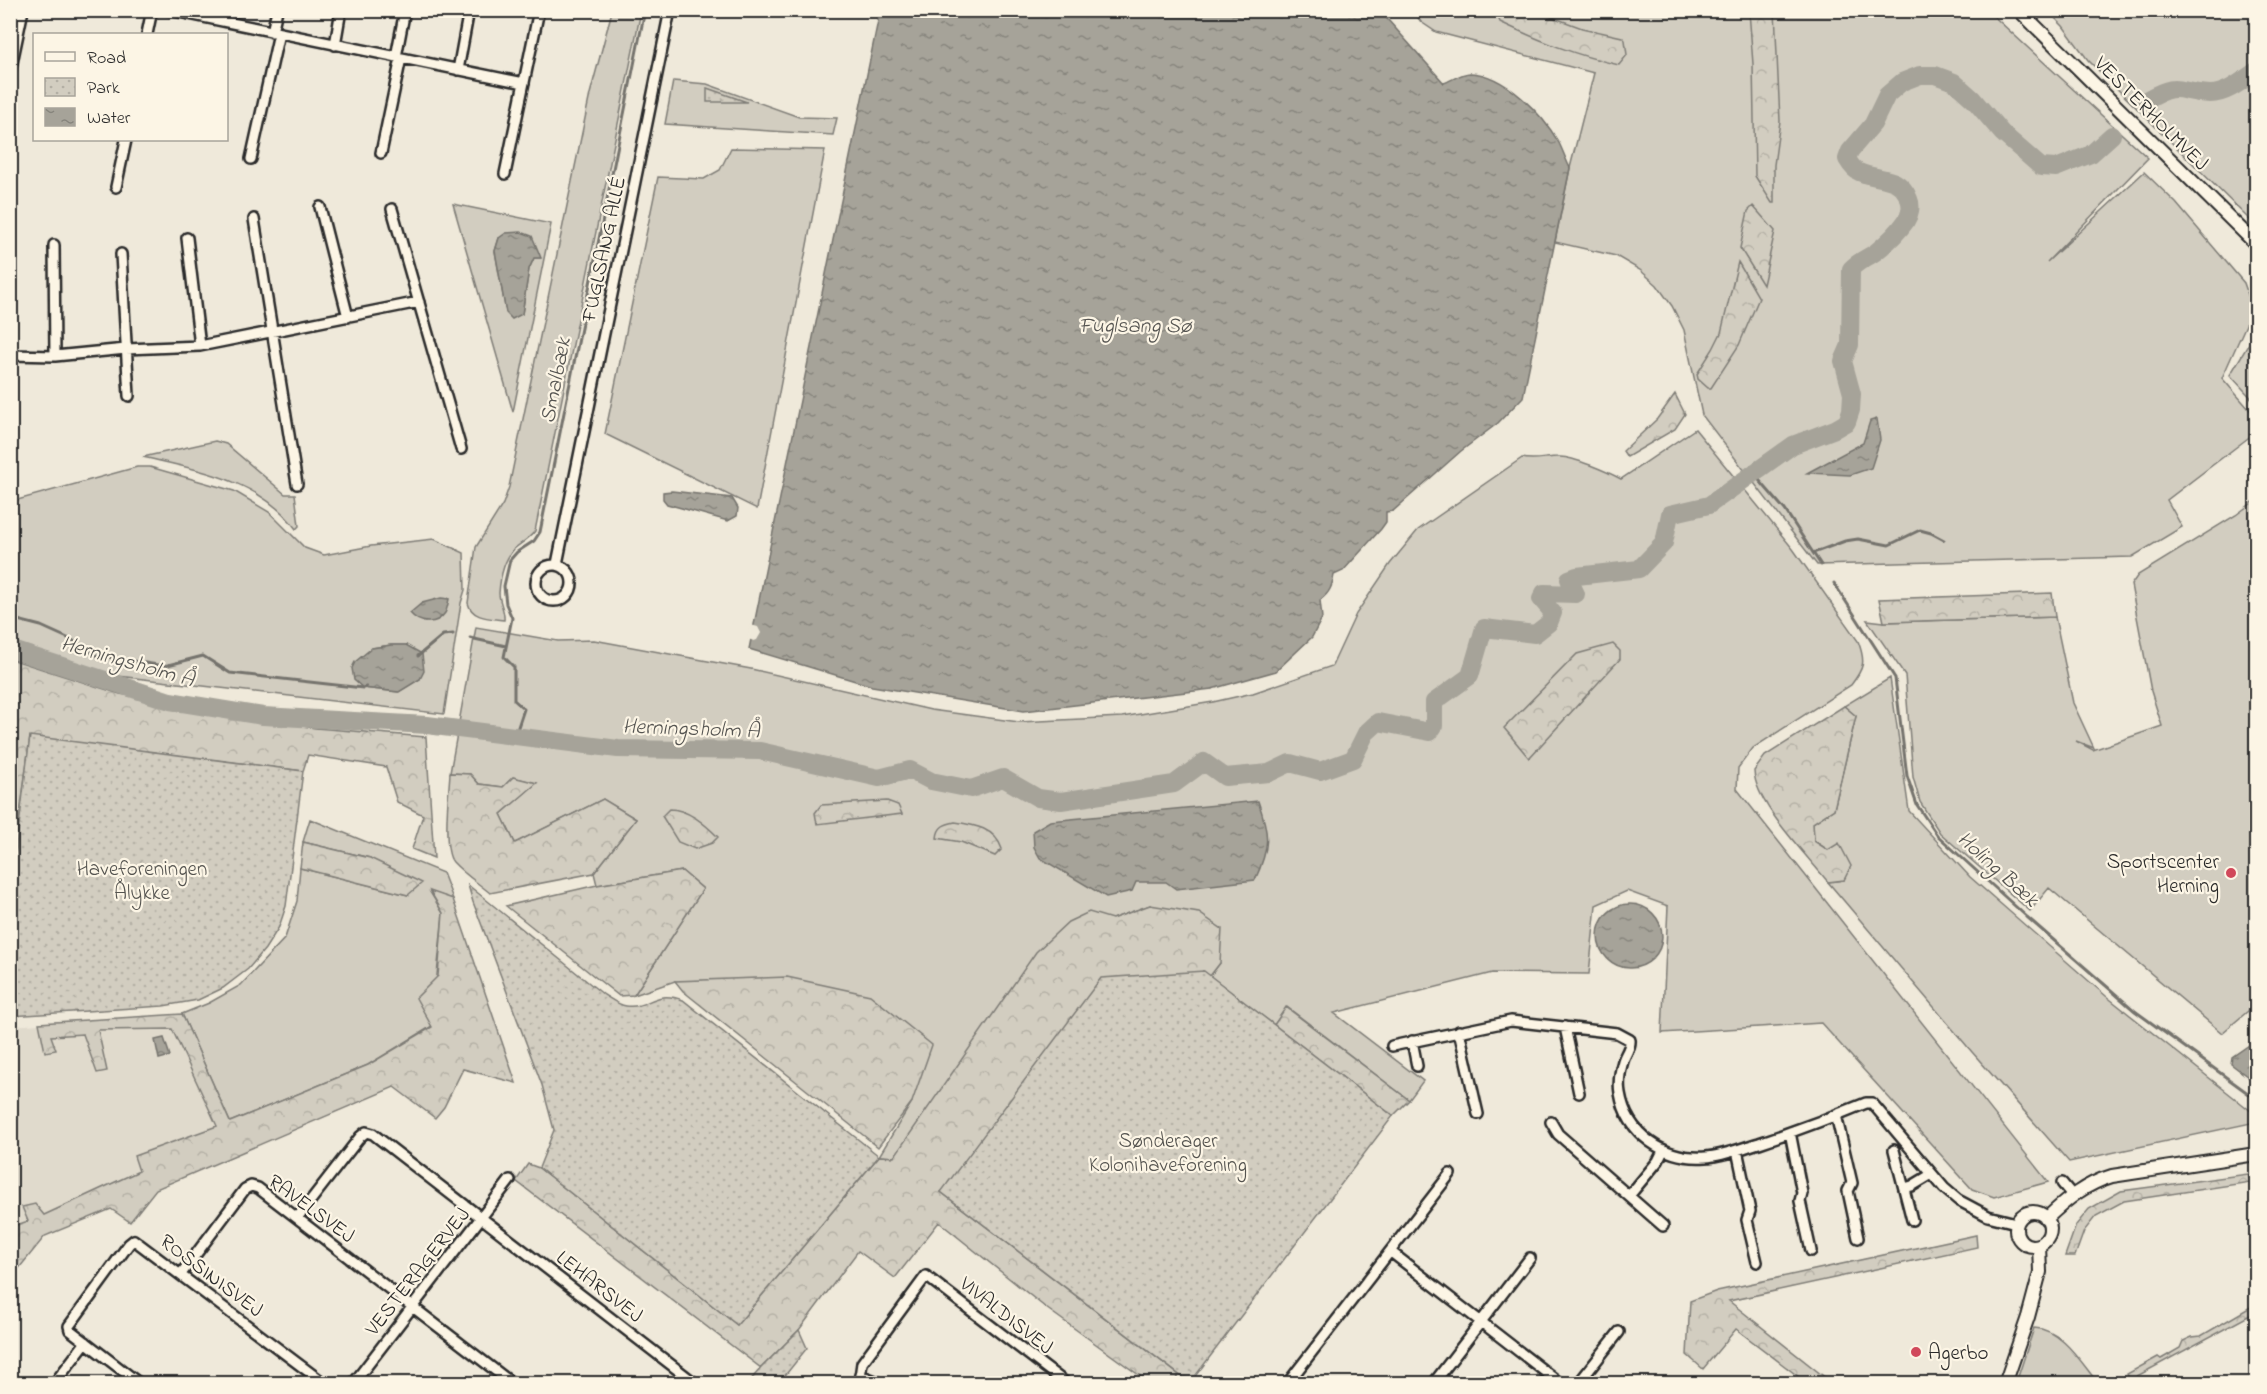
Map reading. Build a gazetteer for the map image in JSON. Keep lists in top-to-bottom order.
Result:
{
  "streets": {
    "street": [
      "VESTERHOLMVEJ",
      "FUGLSANG ALLÉ",
      "RAVELSVEJ",
      "VESTERAGERVEJ",
      "ROSSINISVEJ",
      "LEHARSVEJ",
      "VIVALDISVEJ"
    ]
  },
  "crossings": [
    ["RAVELSVEJ", "VESTERAGERVEJ"],
    ["RAVELSVEJ", "ROSSINISVEJ"],
    ["RAVELSVEJ", "LEHARSVEJ"],
    ["VESTERAGERVEJ", "LEHARSVEJ"]
  ],
  "water": [
    "Fuglsang Sø",
    "Smalbæk",
    "Herningsholm Å",
    "Holing Bæk"
  ],
  "parks": ["Haveforeningen Ålykke", "Sønderager Kolonihaveforening"],
  "places": ["Sportscenter Herning", "Agerbo"],
  "legend": ["Road", "Park", "Water"]
}
